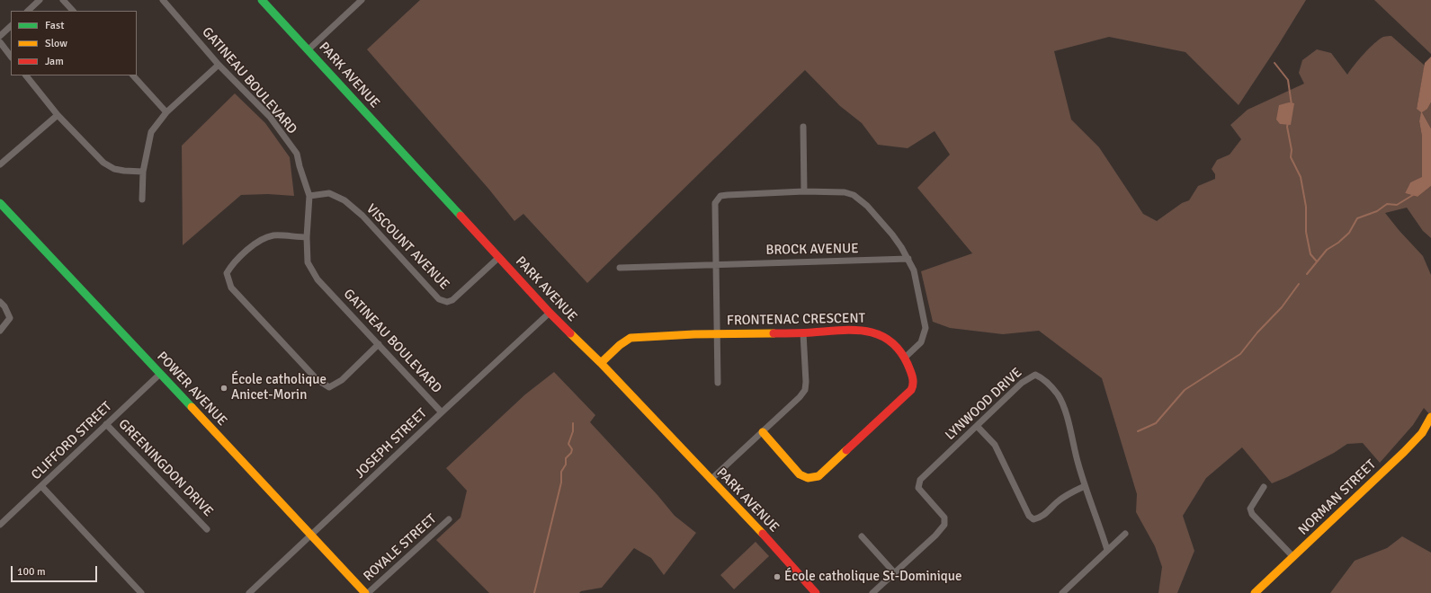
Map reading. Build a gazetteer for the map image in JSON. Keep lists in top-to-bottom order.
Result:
{
  "streets": {
    "street": [
      "PARK AVENUE",
      "GATINEAU BOULEVARD",
      "VISCOUNT AVENUE",
      "BROCK AVENUE",
      "FRONTENAC CRESCENT",
      "POWER AVENUE",
      "LYNWOOD DRIVE",
      "CLIFFORD STREET",
      "JOSEPH STREET",
      "GREENINGDON DRIVE",
      "NORMAN STREET",
      "ROYALE STREET"
    ]
  },
  "crossings": [
    ["PARK AVENUE", "VISCOUNT AVENUE"],
    ["PARK AVENUE", "FRONTENAC CRESCENT"],
    ["PARK AVENUE", "JOSEPH STREET"],
    ["GATINEAU BOULEVARD", "VISCOUNT AVENUE"],
    ["GATINEAU BOULEVARD", "JOSEPH STREET"],
    ["POWER AVENUE", "CLIFFORD STREET"],
    ["POWER AVENUE", "JOSEPH STREET"],
    ["POWER AVENUE", "ROYALE STREET"],
    ["CLIFFORD STREET", "GREENINGDON DRIVE"]
  ],
  "places": ["École catholique Anicet-Morin", "École catholique St-Dominique"],
  "legend": ["Fast", "Slow", "Jam"],
  "scale_bar": "100 m"
}
